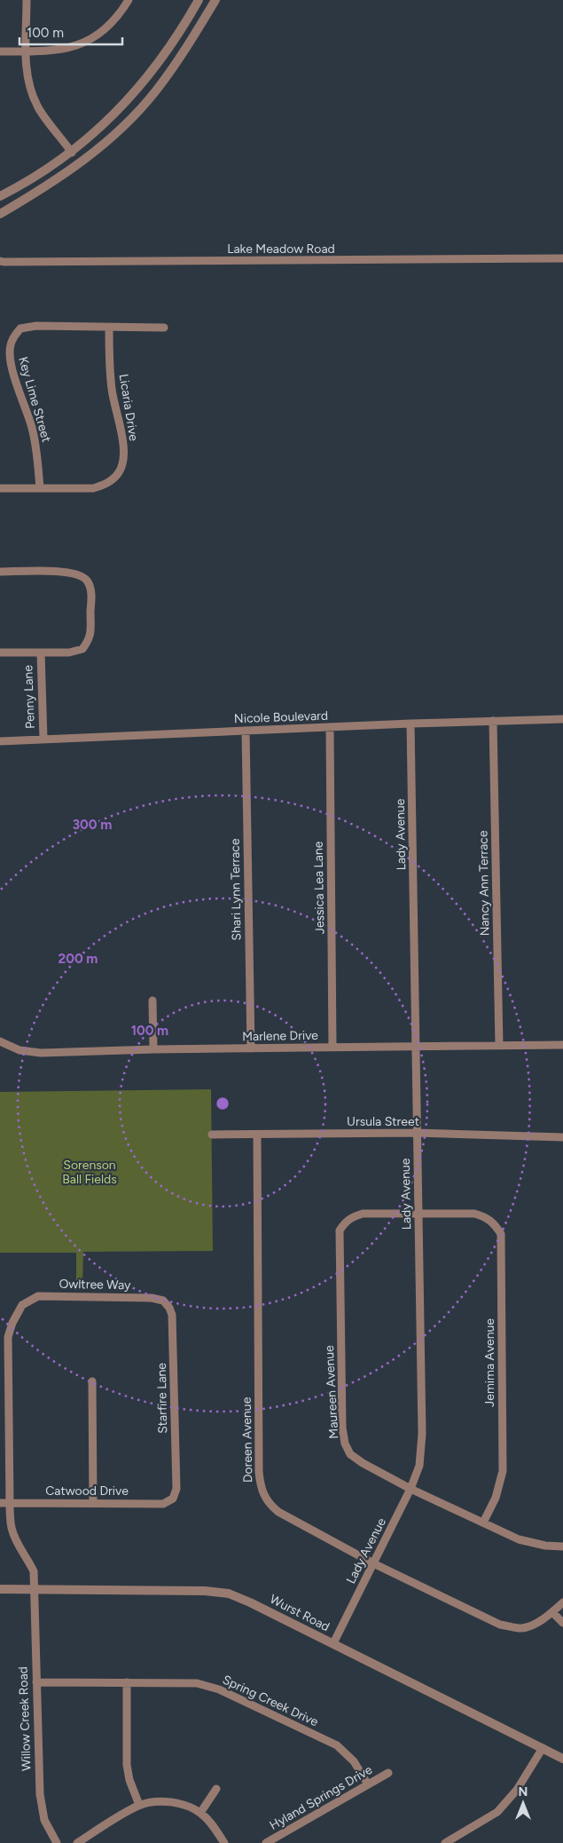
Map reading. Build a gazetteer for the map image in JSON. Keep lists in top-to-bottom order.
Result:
{
  "streets": {
    "street": [
      "Lake Meadow Road",
      "Key Lime Street",
      "Licaria Drive",
      "Penny Lane",
      "Nicole Boulevard",
      "Lady Avenue",
      "Nancy Ann Terrace",
      "Jessica Lea Lane",
      "Shari Lynn Terrace",
      "Marlene Drive",
      "Ursula Street",
      "Owltree Way",
      "Jemima Avenue",
      "Maureen Avenue",
      "Starfire Lane",
      "Doreen Avenue",
      "Catwood Drive",
      "Wurst Road",
      "Spring Creek Drive",
      "Willow Creek Road",
      "Hyland Springs Drive"
    ]
  },
  "crossings": [
    ["Key Lime Street", "Licaria Drive"],
    ["Penny Lane", "Nicole Boulevard"],
    ["Nicole Boulevard", "Lady Avenue"],
    ["Nicole Boulevard", "Nancy Ann Terrace"],
    ["Nicole Boulevard", "Jessica Lea Lane"],
    ["Nicole Boulevard", "Shari Lynn Terrace"],
    ["Lady Avenue", "Marlene Drive"],
    ["Lady Avenue", "Ursula Street"],
    ["Lady Avenue", "Jemima Avenue"],
    ["Lady Avenue", "Maureen Avenue"],
    ["Lady Avenue", "Doreen Avenue"],
    ["Lady Avenue", "Wurst Road"],
    ["Nancy Ann Terrace", "Marlene Drive"],
    ["Jessica Lea Lane", "Marlene Drive"],
    ["Shari Lynn Terrace", "Marlene Drive"],
    ["Ursula Street", "Doreen Avenue"],
    ["Owltree Way", "Starfire Lane"],
    ["Owltree Way", "Willow Creek Road"],
    ["Jemima Avenue", "Maureen Avenue"],
    ["Starfire Lane", "Catwood Drive"],
    ["Catwood Drive", "Willow Creek Road"],
    ["Wurst Road", "Willow Creek Road"],
    ["Spring Creek Drive", "Willow Creek Road"],
    ["Spring Creek Drive", "Hyland Springs Drive"]
  ],
  "parks": ["Sorenson Ball Fields"],
  "scale_bar": "100 m",
  "north": "top",
  "rings": ["300 m", "200 m", "100 m"]
}
